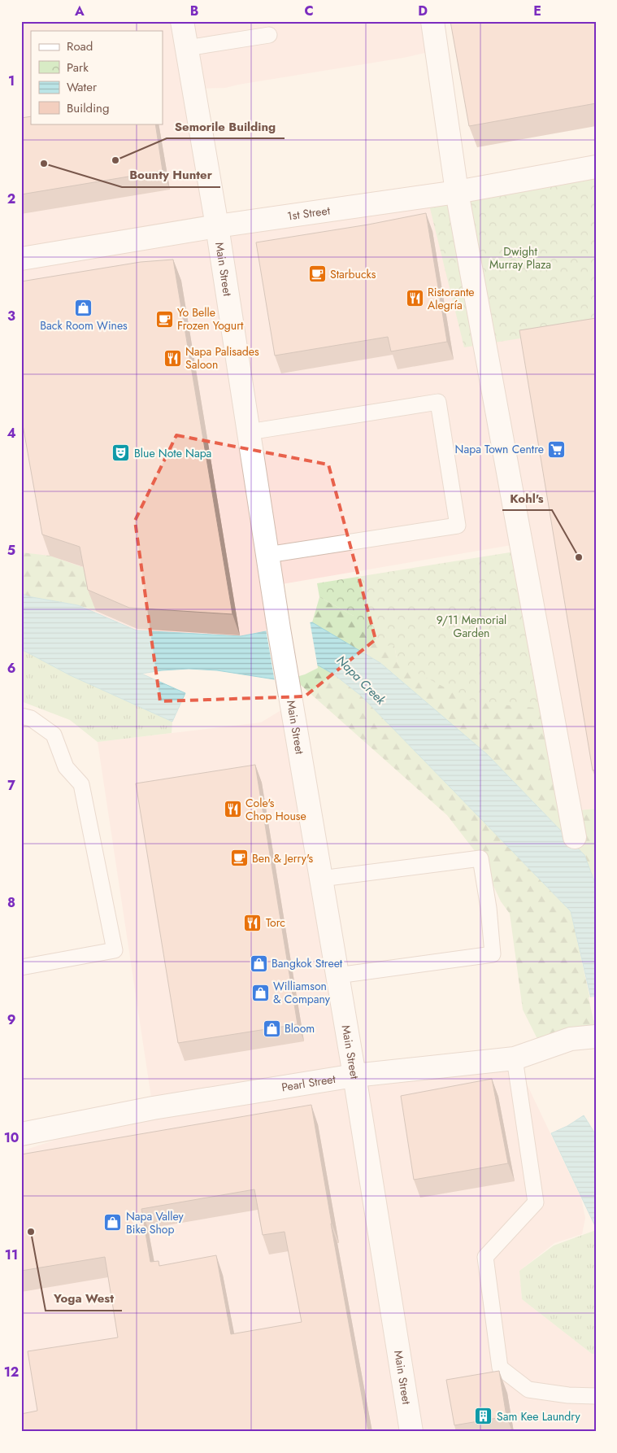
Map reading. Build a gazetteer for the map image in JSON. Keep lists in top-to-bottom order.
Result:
{
  "streets": {
    "street": ["1st Street", "Main Street", "Pearl Street"]
  },
  "crossings": [
    ["1st Street", "Main Street"],
    ["Main Street", "Pearl Street"]
  ],
  "water": ["Napa Creek"],
  "parks": ["Dwight Murray Plaza", "9/11 Memorial Garden"],
  "places": {
    "other": [
      "Semorile Building",
      "Bounty Hunter",
      "Kohl's",
      "Yoga West"
    ],
    "cafe": ["Starbucks", "Yo Belle Frozen Yogurt", "Ben & Jerry's"],
    "restaurant": [
      "Ristorante Alegría",
      "Napa Palisades Saloon",
      "Cole's Chop House",
      "Torc"
    ],
    "shop": [
      "Back Room Wines",
      "Bangkok Street",
      "Williamson & Company",
      "Bloom",
      "Napa Valley Bike Shop"
    ],
    "supermarket": ["Napa Town Centre"],
    "theatre": ["Blue Note Napa"],
    "building": ["Sam Kee Laundry"]
  },
  "legend": [
    "Road",
    "Park",
    "Water",
    "Building"
  ],
  "grid": {
    "columns": [
      "A",
      "B",
      "C",
      "D",
      "E"
    ],
    "rows": [
      "1",
      "2",
      "3",
      "4",
      "5",
      "6",
      "7",
      "8",
      "9",
      "10",
      "11",
      "12"
    ]
  }
}
